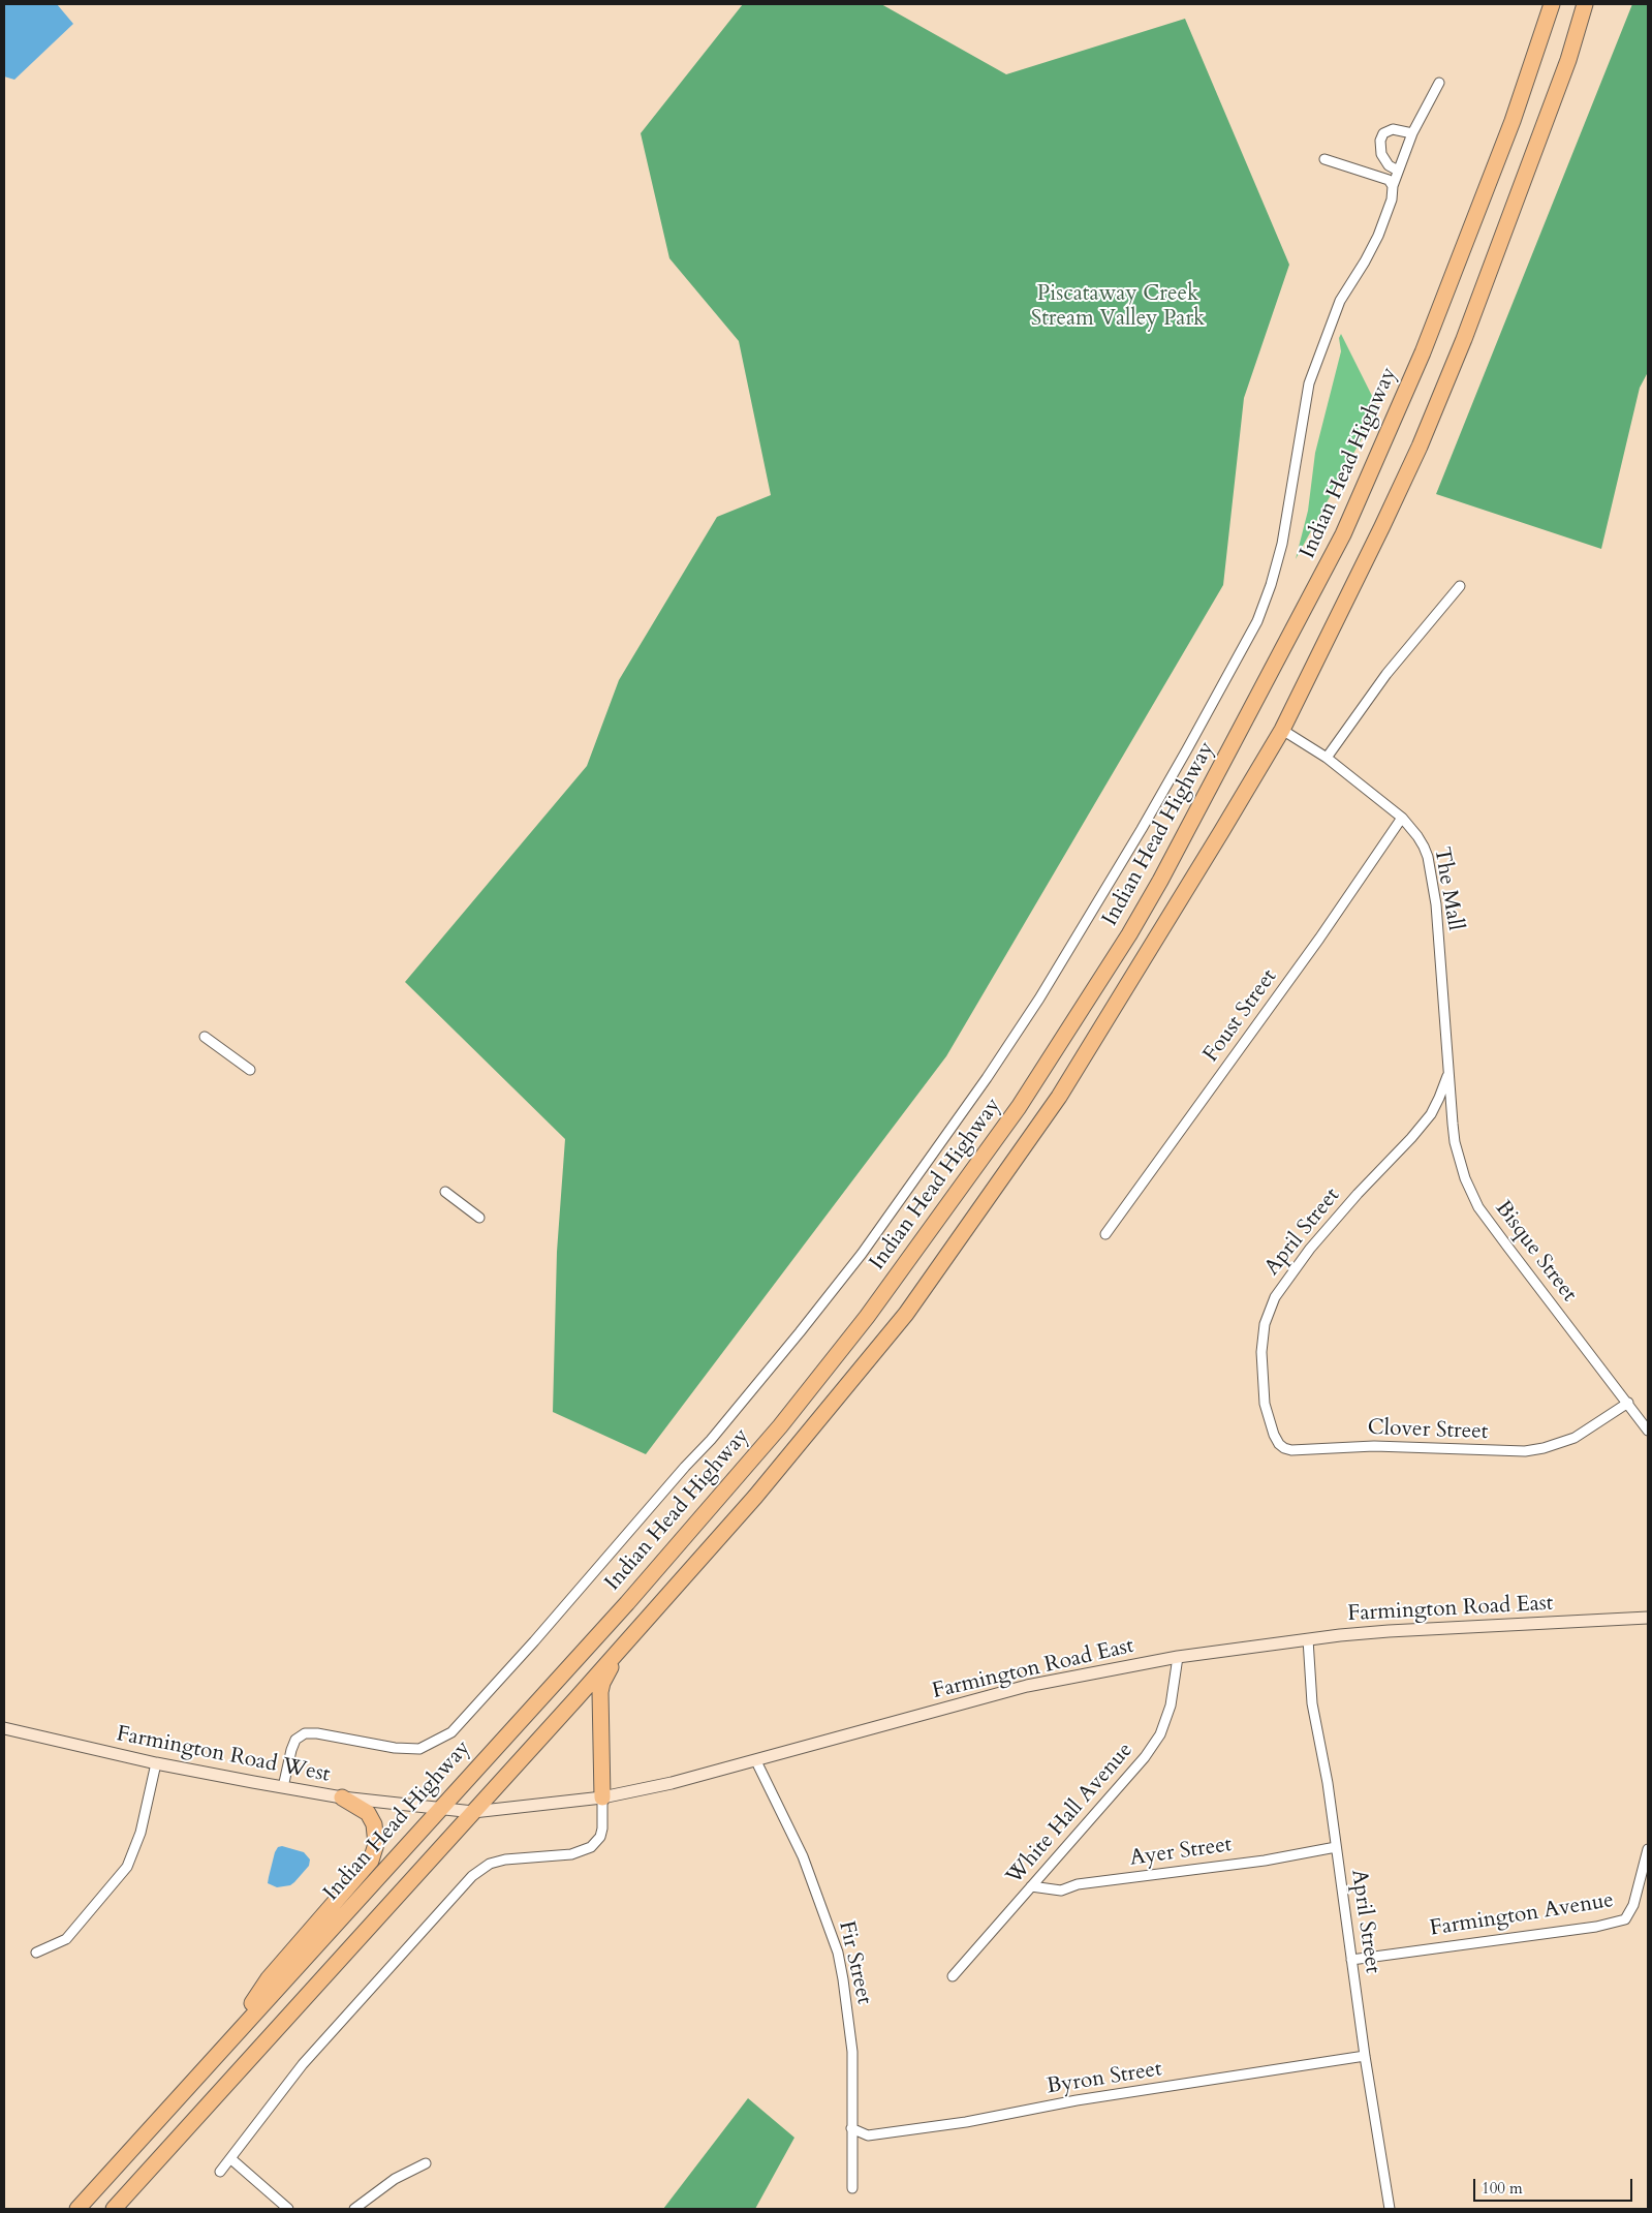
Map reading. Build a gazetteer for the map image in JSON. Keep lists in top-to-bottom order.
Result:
{
  "streets": {
    "highway": ["Indian Head Highway"],
    "main road": ["Farmington Road East", "Farmington Road West"],
    "street": [
      "The Mall",
      "Foust Street",
      "April Street",
      "Bisque Street",
      "Clover Street",
      "White Hall Avenue",
      "Ayer Street",
      "Farmington Avenue",
      "Fir Street",
      "Byron Street"
    ]
  },
  "crossings": [
    ["Indian Head Highway", "Farmington Road East"],
    ["Indian Head Highway", "Farmington Road West"],
    ["The Mall", "Foust Street"],
    ["The Mall", "April Street"],
    ["The Mall", "Bisque Street"],
    ["April Street", "Bisque Street"],
    ["April Street", "Clover Street"],
    ["April Street", "Farmington Road East"],
    ["April Street", "Ayer Street"],
    ["April Street", "Farmington Avenue"],
    ["April Street", "Byron Street"],
    ["Bisque Street", "Clover Street"],
    ["Farmington Road East", "Farmington Road West"],
    ["Farmington Road East", "White Hall Avenue"],
    ["Farmington Road East", "Fir Street"],
    ["White Hall Avenue", "Ayer Street"],
    ["Fir Street", "Byron Street"]
  ],
  "parks": ["Piscataway Creek Stream Valley Park"],
  "scale_bar": "100 m"
}
